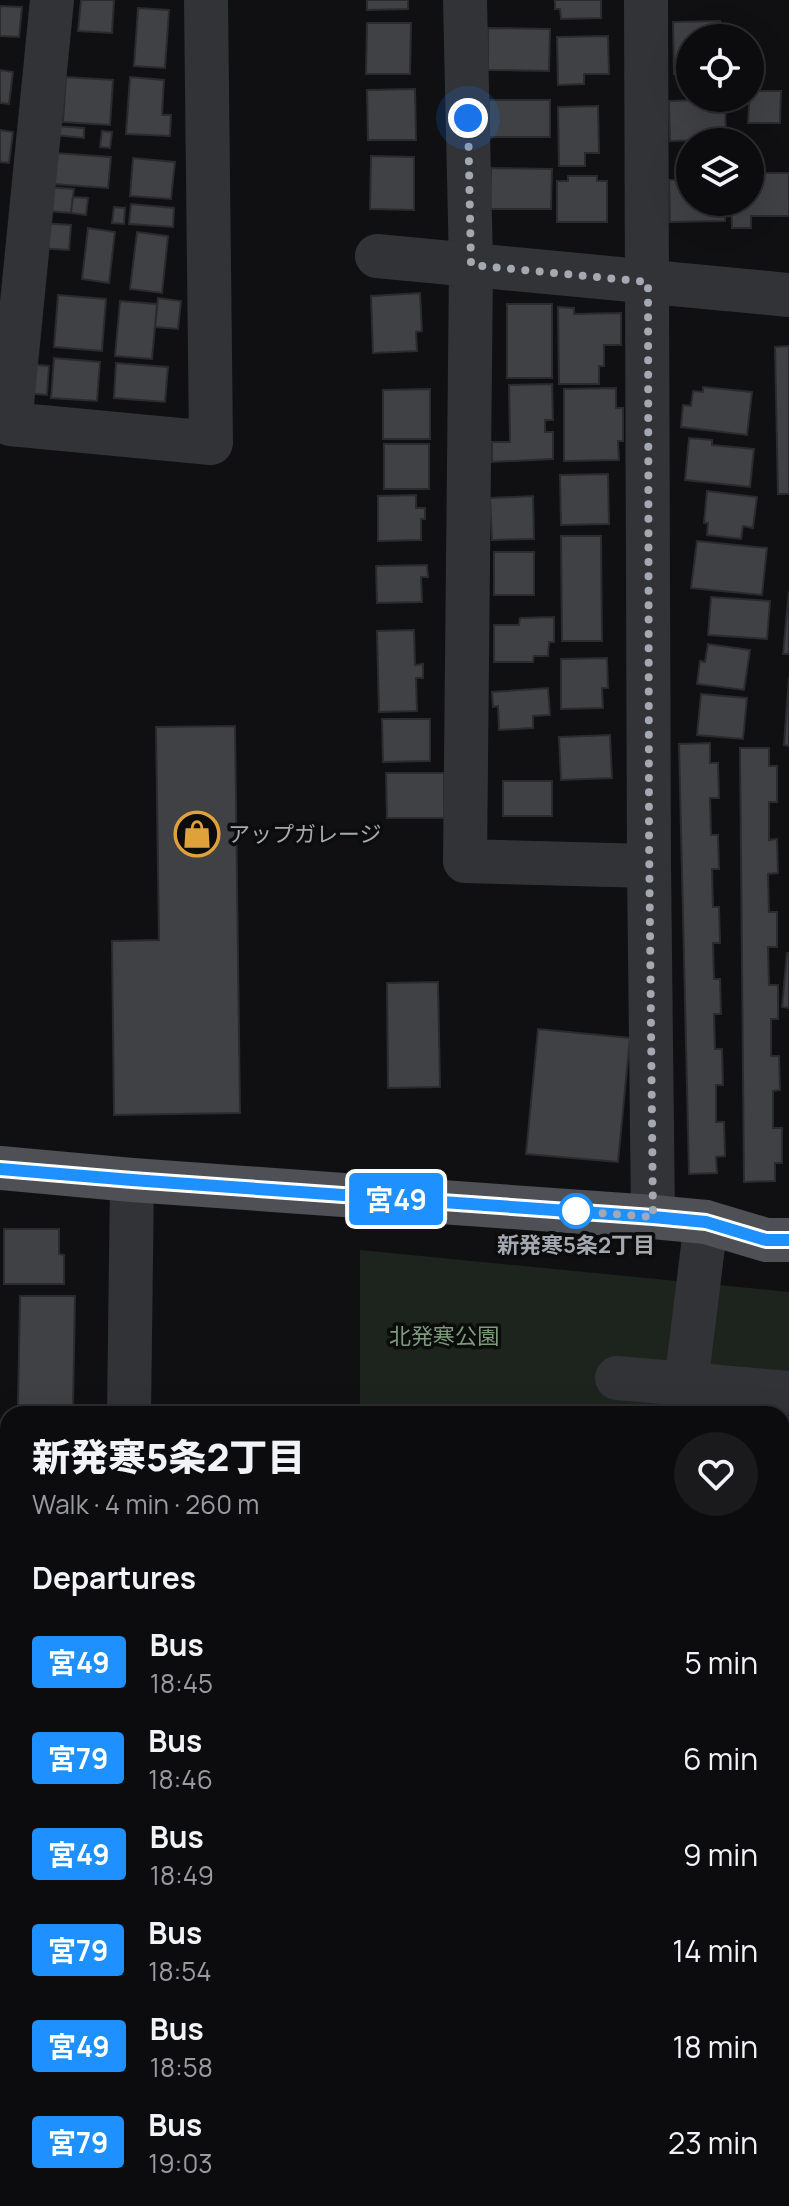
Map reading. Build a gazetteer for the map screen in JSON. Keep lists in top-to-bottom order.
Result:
{
  "parks": ["北発寒公園"],
  "places": {
    "shop": ["アップガレージ"],
    "other": ["新発寒5条2丁目"]
  },
  "lines": ["bus line 宮49"],
  "page": {
    "on_map": "宮49",
    "heading": [
      ["新発寒5条2丁目", "Walk · 4 min · 260 m"],
      "Departures"
    ],
    "list": [
      {
        "mark": "宮49",
        "name": "Bus",
        "note": "18:45",
        "value": "5 min"
      },
      {
        "mark": "宮79",
        "name": "Bus",
        "note": "18:46",
        "value": "6 min"
      },
      {
        "mark": "宮49",
        "name": "Bus",
        "note": "18:49",
        "value": "9 min"
      },
      {
        "mark": "宮79",
        "name": "Bus",
        "note": "18:54",
        "value": "14 min"
      },
      {
        "mark": "宮49",
        "name": "Bus",
        "note": "18:58",
        "value": "18 min"
      },
      {
        "mark": "宮79",
        "name": "Bus",
        "note": "19:03",
        "value": "23 min"
      }
    ]
  }
}
